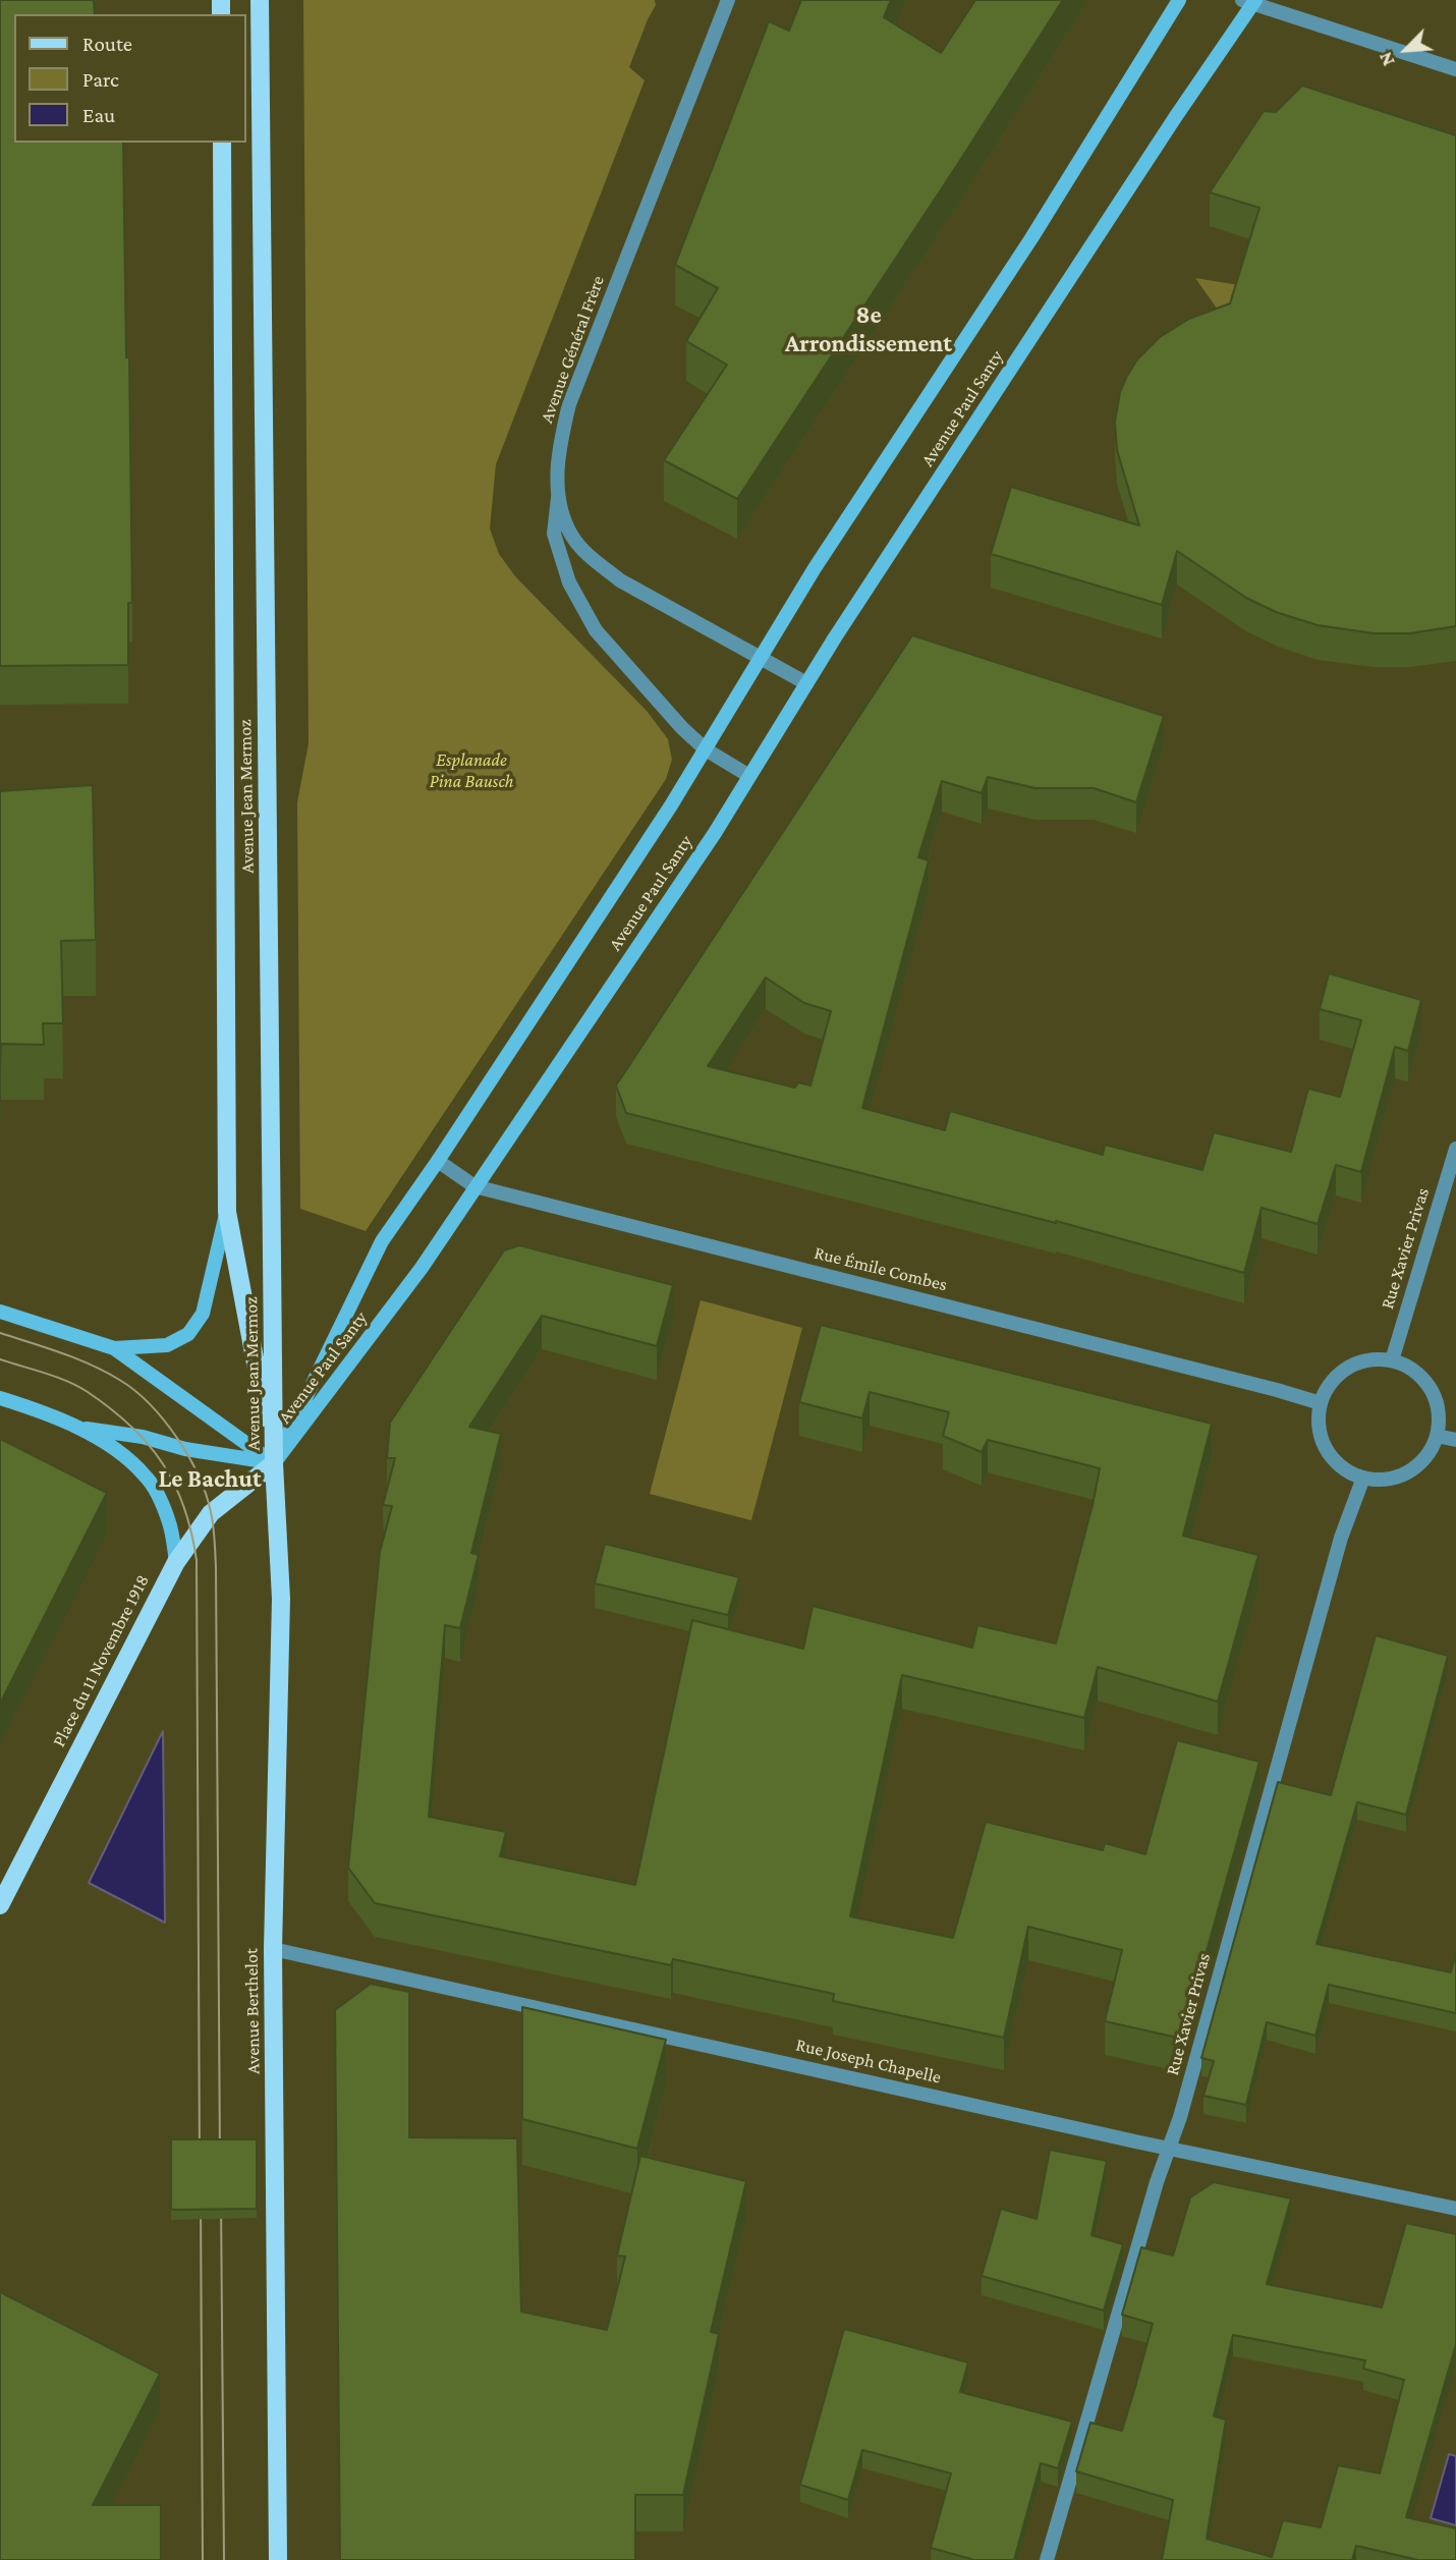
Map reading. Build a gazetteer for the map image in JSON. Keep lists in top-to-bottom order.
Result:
{
  "streets": {
    "main road": [
      "Avenue Paul Santy",
      "Avenue Jean Mermoz",
      "Place du 11 Novembre 1918",
      "Avenue Berthelot"
    ],
    "street": [
      "Avenue Général Frère",
      "Rue Xavier Privas",
      "Rue Émile Combes",
      "Rue Joseph Chapelle"
    ]
  },
  "crossings": [
    ["Avenue Général Frère", "Avenue Paul Santy"],
    ["Avenue Paul Santy", "Avenue Jean Mermoz"],
    ["Avenue Paul Santy", "Rue Émile Combes"],
    ["Avenue Paul Santy", "Place du 11 Novembre 1918"],
    ["Avenue Paul Santy", "Avenue Berthelot"],
    ["Avenue Jean Mermoz", "Place du 11 Novembre 1918"],
    ["Avenue Jean Mermoz", "Avenue Berthelot"],
    ["Rue Xavier Privas", "Rue Émile Combes"],
    ["Rue Xavier Privas", "Rue Joseph Chapelle"],
    ["Place du 11 Novembre 1918", "Avenue Berthelot"],
    ["Avenue Berthelot", "Rue Joseph Chapelle"]
  ],
  "districts": ["8e Arrondissement", "Le Bachut"],
  "parks": ["Esplanade Pina Bausch"],
  "legend": ["Route", "Parc", "Eau"],
  "north": "bottom left"
}
